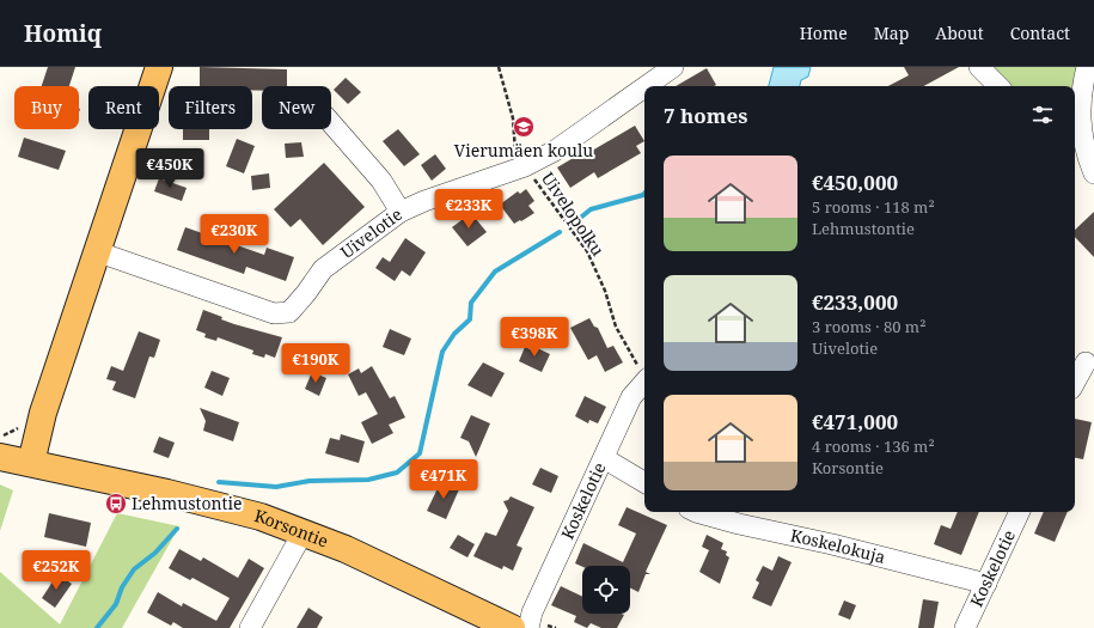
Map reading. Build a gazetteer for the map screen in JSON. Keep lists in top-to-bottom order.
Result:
{
  "streets": {
    "main road": ["Korsontie"],
    "street": ["Uivelotie", "Koskelotie", "Koskelokuja"],
    "path": ["Uivelopolku"]
  },
  "crossings": [
    ["Uivelopolku", "Uivelotie"],
    ["Koskelotie", "Koskelokuja"]
  ],
  "places": {
    "school or university": ["Vierumäen koulu"],
    "bus stop": ["Lehmustontie"]
  },
  "page": {
    "header": "Homiq",
    "nav": [
      "Home",
      "Map",
      "About",
      "Contact"
    ],
    "chip": [
      "Buy",
      "Rent",
      "Filters",
      "New"
    ],
    "heading": "7 homes",
    "list": [
      {
        "name": "€450,000",
        "note": "5 rooms · 118 m² · Lehmustontie"
      },
      {
        "name": "€233,000",
        "note": "3 rooms · 80 m² · Uivelotie"
      },
      {
        "name": "€471,000",
        "note": "4 rooms · 136 m² · Korsontie"
      }
    ],
    "price": [
      "€450K",
      "€233K",
      "€230K",
      "€398K",
      "€190K",
      "€471K",
      "€252K"
    ]
  }
}
